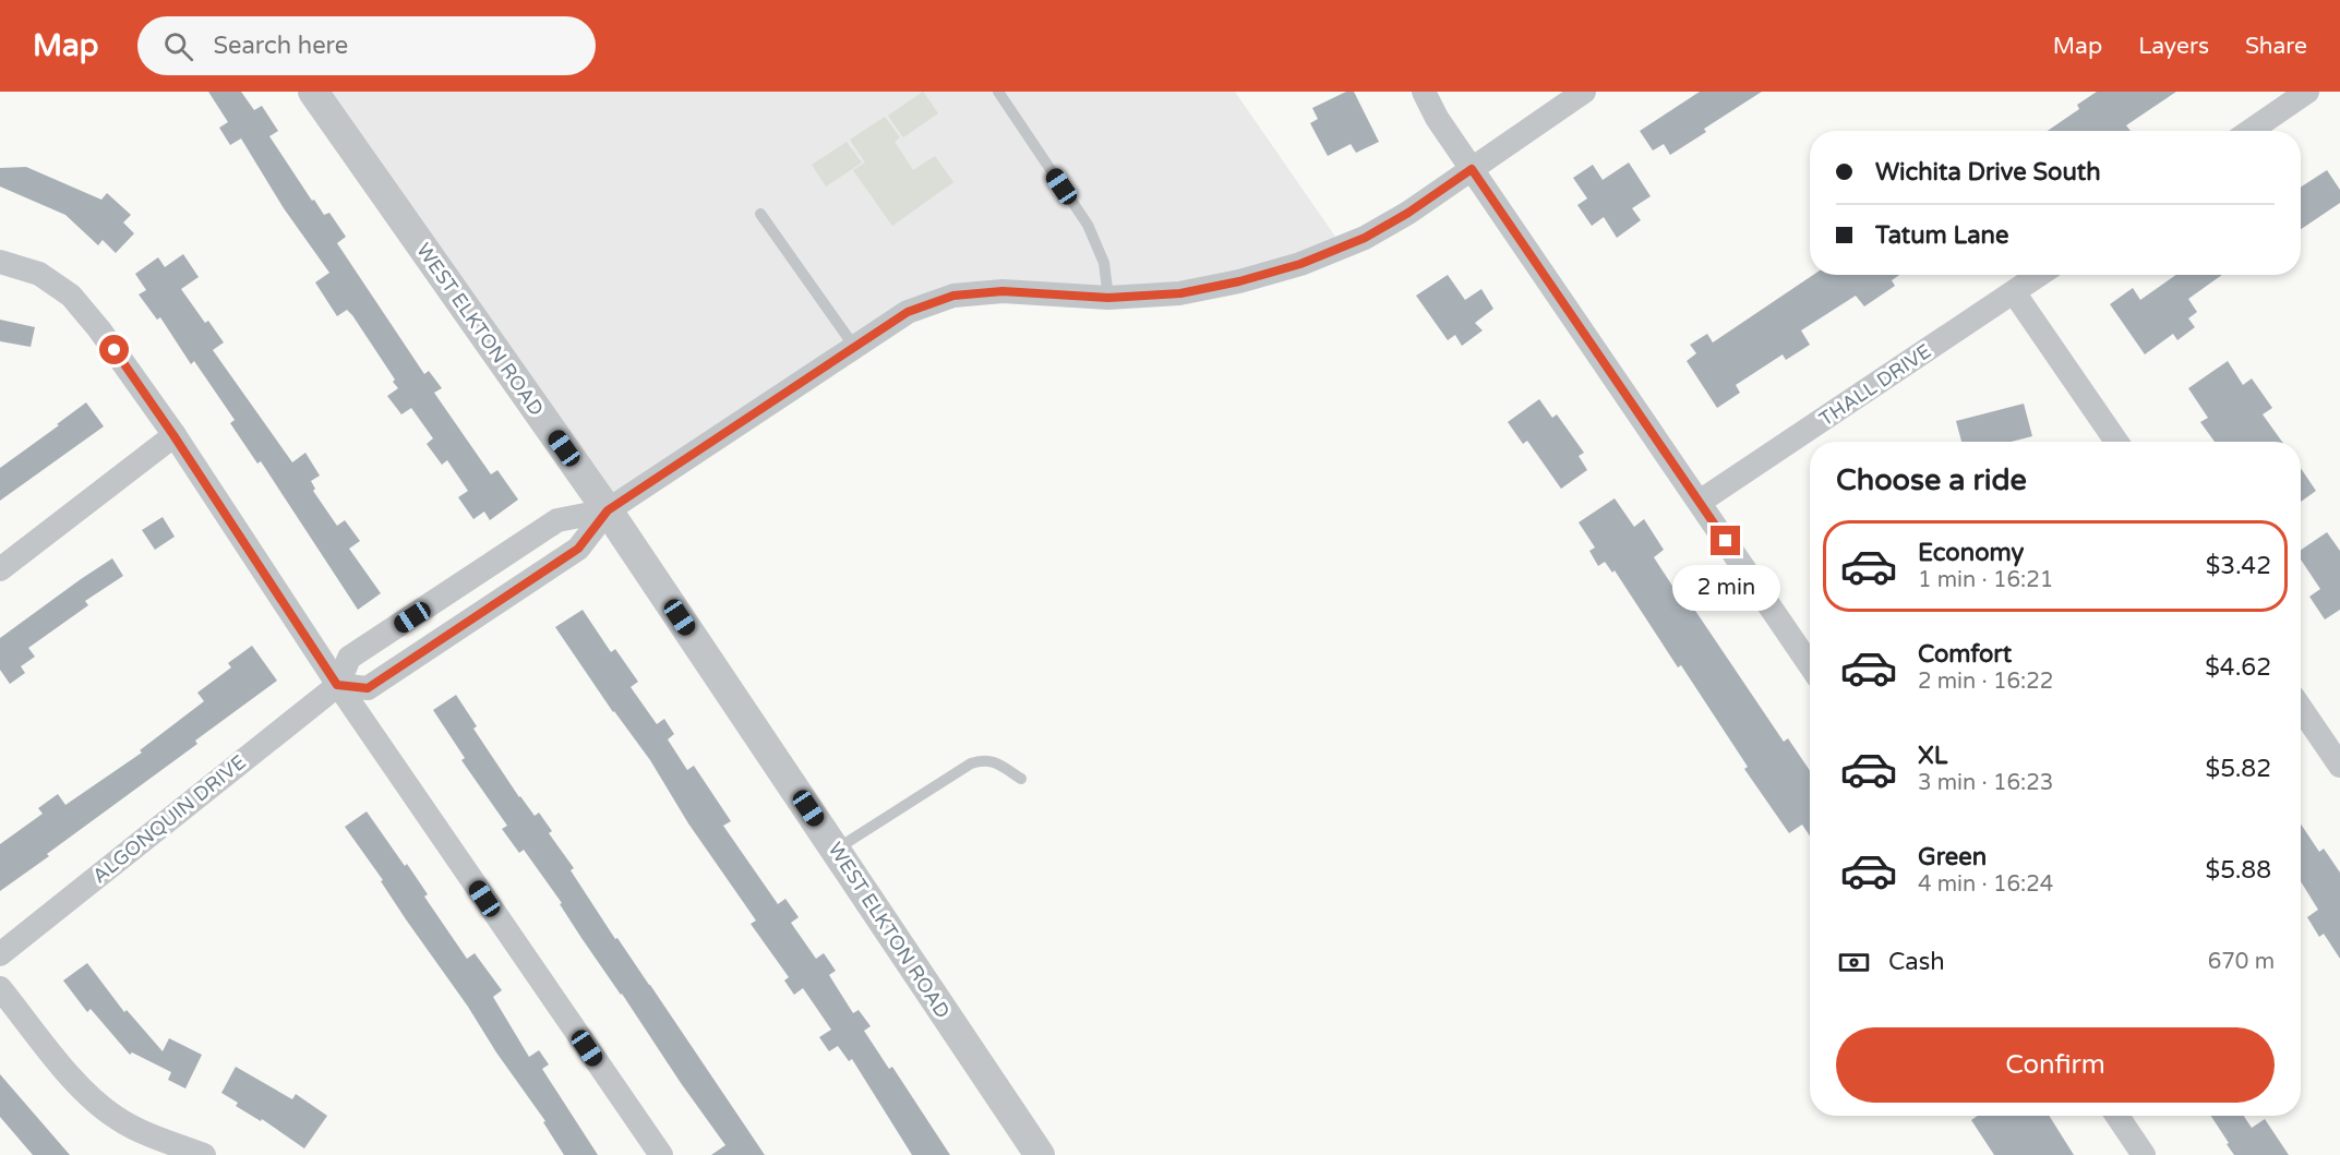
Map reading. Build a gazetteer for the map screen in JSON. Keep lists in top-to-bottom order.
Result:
{
  "streets": {
    "street": ["WEST ELKTON ROAD", "THALL DRIVE", "ALGONQUIN DRIVE"]
  },
  "crossings": [
    ["WEST ELKTON ROAD", "ALGONQUIN DRIVE"]
  ],
  "page": {
    "header": "Map",
    "search": "Search here",
    "nav": ["Map", "Layers", "Share"],
    "banner": ["Wichita Drive South", "Tatum Lane"],
    "heading": "Choose a ride",
    "list": [
      {
        "name": "Economy",
        "note": "1 min · 16:21",
        "value": "$3.42"
      },
      {
        "name": "Comfort",
        "note": "2 min · 16:22",
        "value": "$4.62"
      },
      {
        "name": "XL",
        "note": "3 min · 16:23",
        "value": "$5.82"
      },
      {
        "name": "Green",
        "note": "4 min · 16:24",
        "value": "$5.88"
      }
    ],
    "bubble": "2 min",
    "pay": ["Cash", "670 m"],
    "buttons": "Confirm"
  }
}
